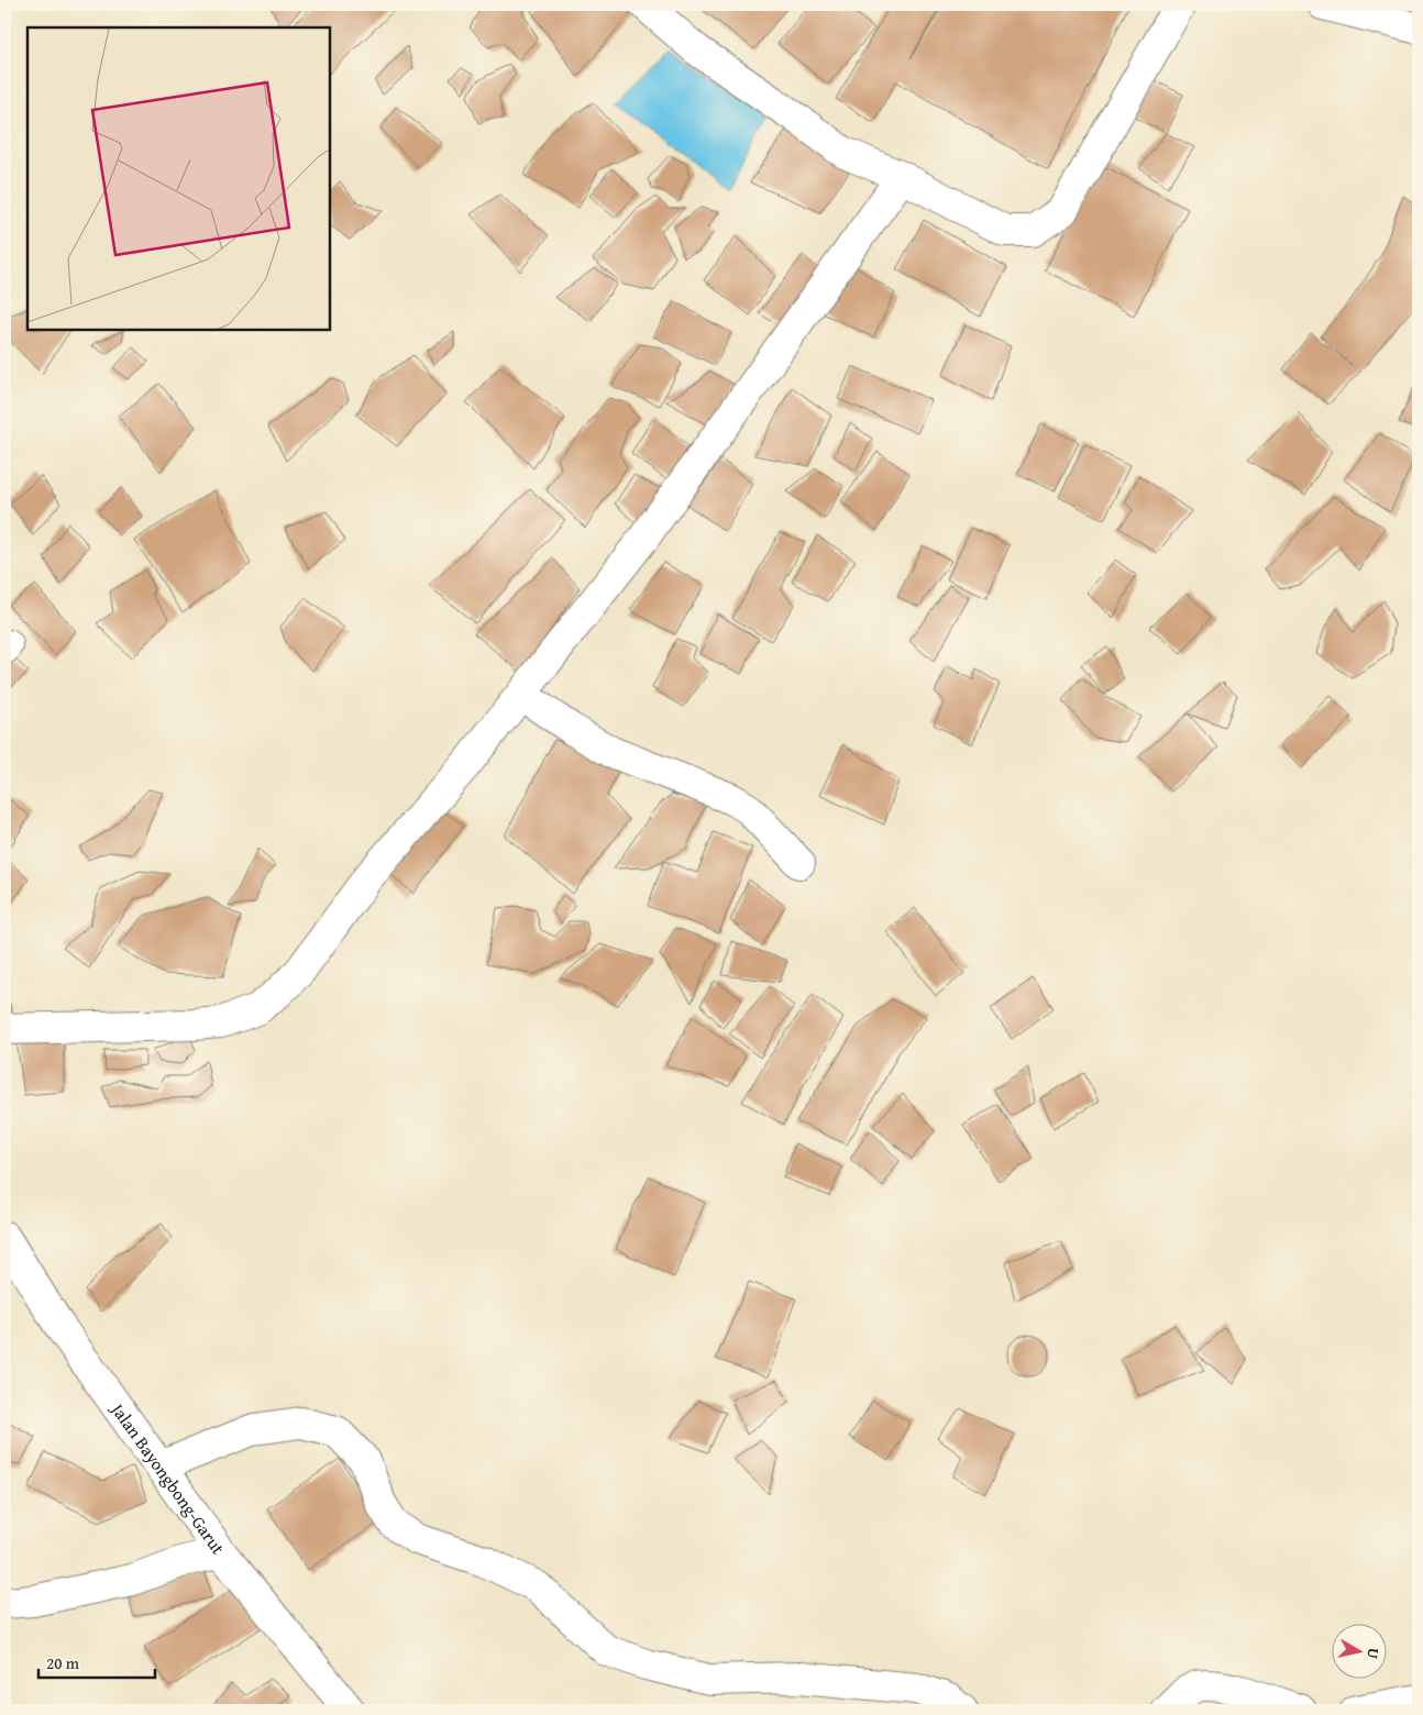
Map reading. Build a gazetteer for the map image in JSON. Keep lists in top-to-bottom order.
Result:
{
  "streets": {
    "street": ["Jalan Bayongbong-Garut"]
  },
  "scale_bar": "20 m",
  "north": "right"
}
